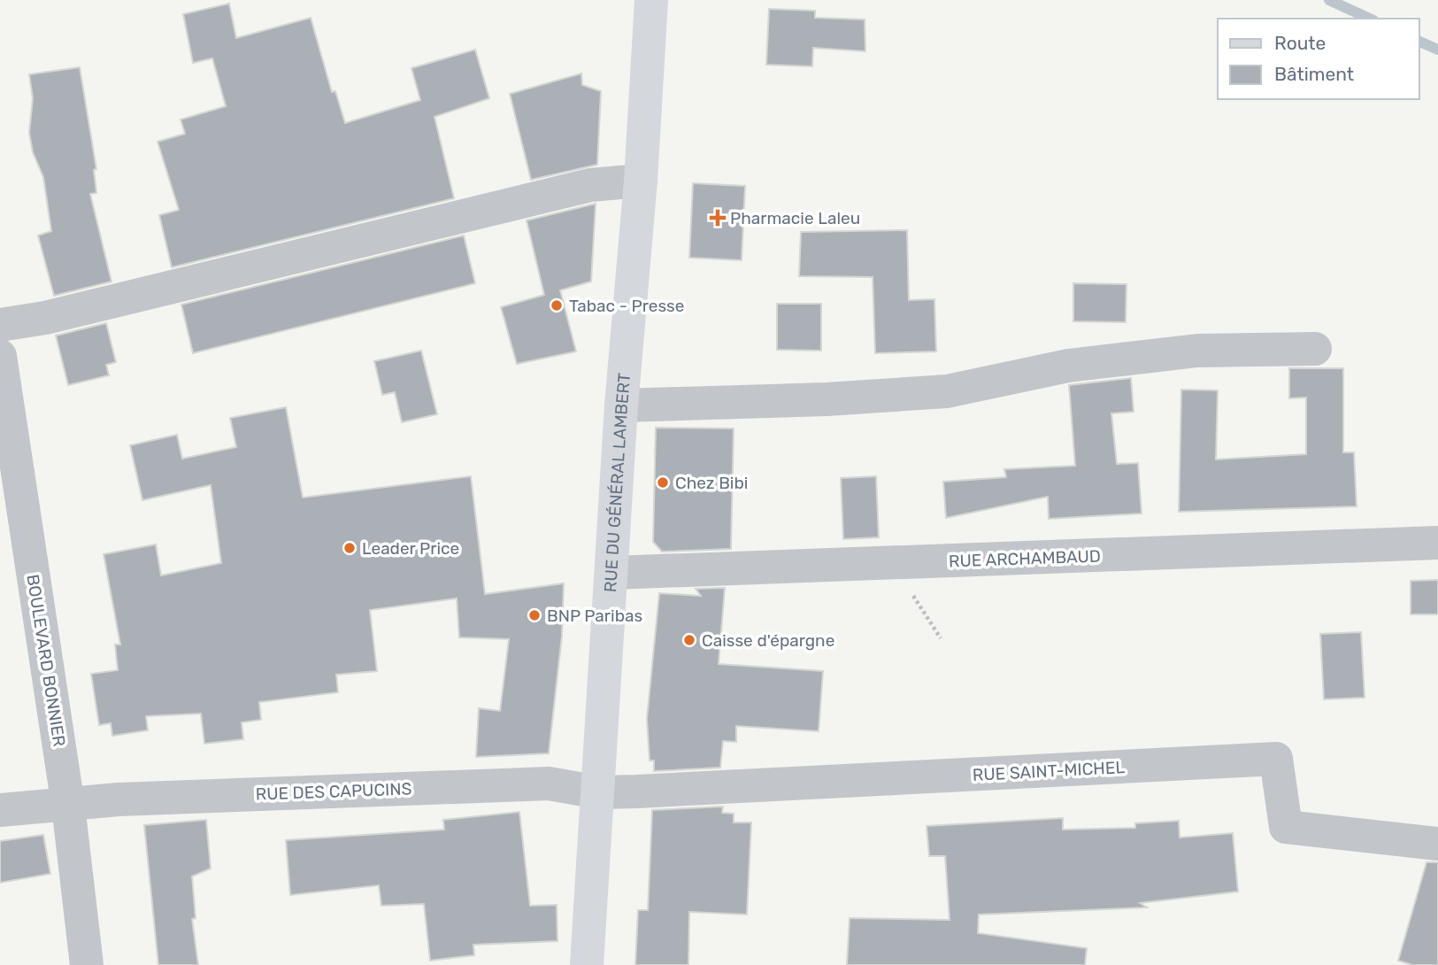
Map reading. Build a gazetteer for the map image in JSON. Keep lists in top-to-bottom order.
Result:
{
  "streets": {
    "main road": ["RUE DU GÉNÉRAL LAMBERT"],
    "street": [
      "RUE ARCHAMBAUD",
      "BOULEVARD BONNIER",
      "RUE SAINT-MICHEL",
      "RUE DES CAPUCINS"
    ]
  },
  "crossings": [
    ["RUE DU GÉNÉRAL LAMBERT", "RUE ARCHAMBAUD"],
    ["RUE DU GÉNÉRAL LAMBERT", "RUE SAINT-MICHEL"],
    ["RUE DU GÉNÉRAL LAMBERT", "RUE DES CAPUCINS"],
    ["BOULEVARD BONNIER", "RUE DES CAPUCINS"],
    ["RUE SAINT-MICHEL", "RUE DES CAPUCINS"]
  ],
  "places": {
    "health": ["Pharmacie Laleu"],
    "other": [
      "Tabac - Presse",
      "Chez Bibi",
      "Leader Price",
      "BNP Paribas",
      "Caisse d'épargne"
    ]
  },
  "legend": ["Route", "Bâtiment"]
}
